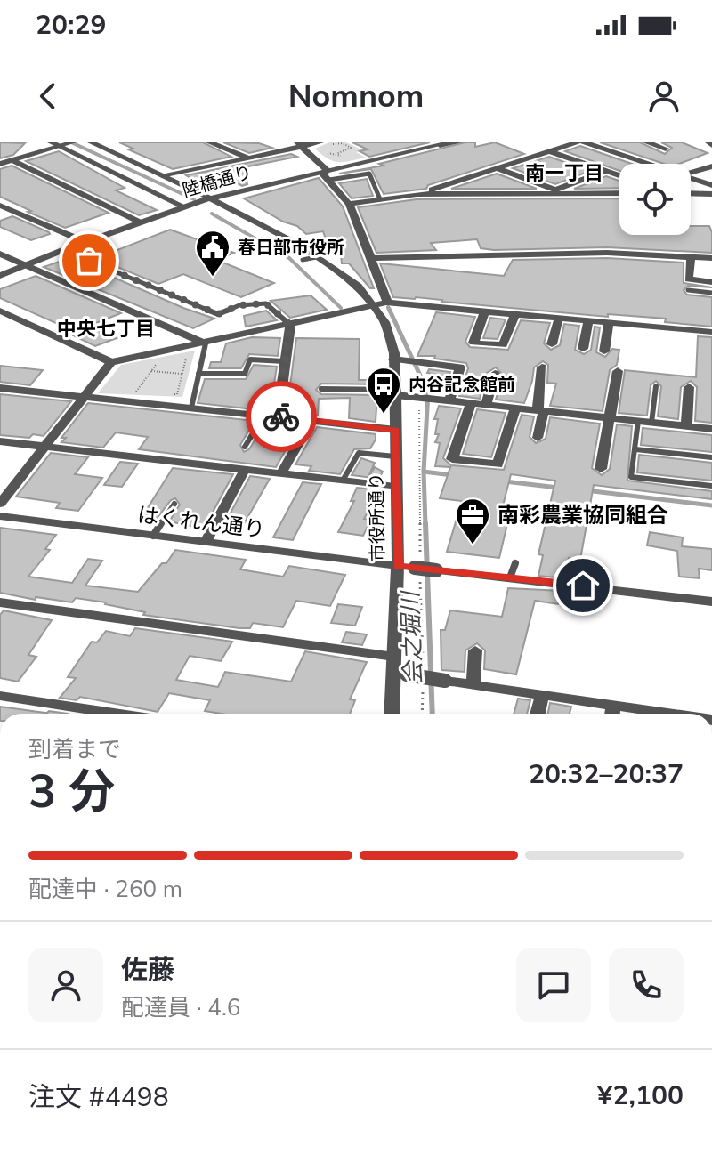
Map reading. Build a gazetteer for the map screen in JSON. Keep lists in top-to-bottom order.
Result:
{
  "streets": {
    "street": ["陸橋通り", "市役所通り", "はくれん通り"]
  },
  "crossings": [
    ["陸橋通り", "市役所通り"],
    ["市役所通り", "はくれん通り"]
  ],
  "districts": ["南一丁目", "中央七丁目"],
  "water": ["会之堀川"],
  "places": {
    "public building": ["春日部市役所"],
    "bus stop": ["内谷記念館前"],
    "office": ["南彩農業協同組合"]
  },
  "page": {
    "status": "20:29",
    "header": "Nomnom",
    "heading": ["3 分", "到着まで", "20:32–20:37"],
    "panel": [
      "佐藤",
      "配達員 · 4.6",
      "注文 #4498",
      "¥2,100"
    ],
    "bar": "配達中 · 260 m"
  }
}
